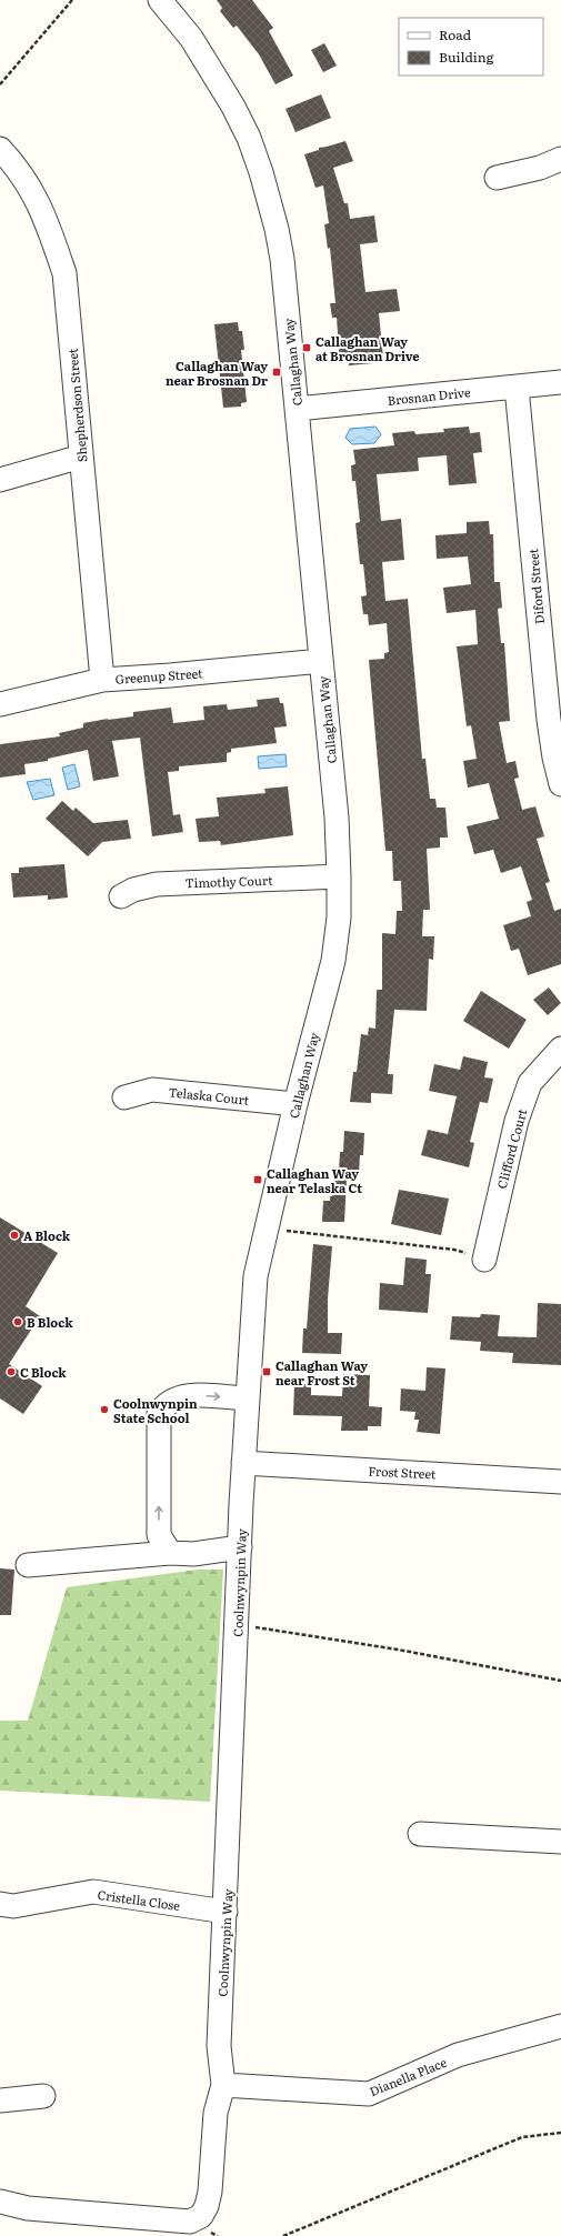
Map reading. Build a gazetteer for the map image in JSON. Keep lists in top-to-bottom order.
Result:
{
  "streets": {
    "street": [
      "Callaghan Way",
      "Brosnan Drive",
      "Shepherdson Street",
      "Diford Street",
      "Greenup Street",
      "Timothy Court",
      "Telaska Court",
      "Clifford Court",
      "Frost Street",
      "Coolnwynpin Way",
      "Cristella Close",
      "Dianella Place"
    ]
  },
  "crossings": [
    ["Callaghan Way", "Brosnan Drive"],
    ["Callaghan Way", "Greenup Street"],
    ["Callaghan Way", "Timothy Court"],
    ["Callaghan Way", "Telaska Court"],
    ["Callaghan Way", "Frost Street"],
    ["Callaghan Way", "Coolnwynpin Way"],
    ["Brosnan Drive", "Diford Street"],
    ["Shepherdson Street", "Greenup Street"],
    ["Frost Street", "Coolnwynpin Way"],
    ["Coolnwynpin Way", "Cristella Close"],
    ["Coolnwynpin Way", "Dianella Place"]
  ],
  "places": {
    "transit": [
      "Callaghan Way at Brosnan Drive",
      "Callaghan Way near Brosnan Dr",
      "Callaghan Way near Telaska Ct",
      "Callaghan Way near Frost St"
    ],
    "other": [
      "A Block",
      "B Block",
      "C Block",
      "Coolnwynpin State School"
    ]
  },
  "legend": ["Road", "Building"]
}
